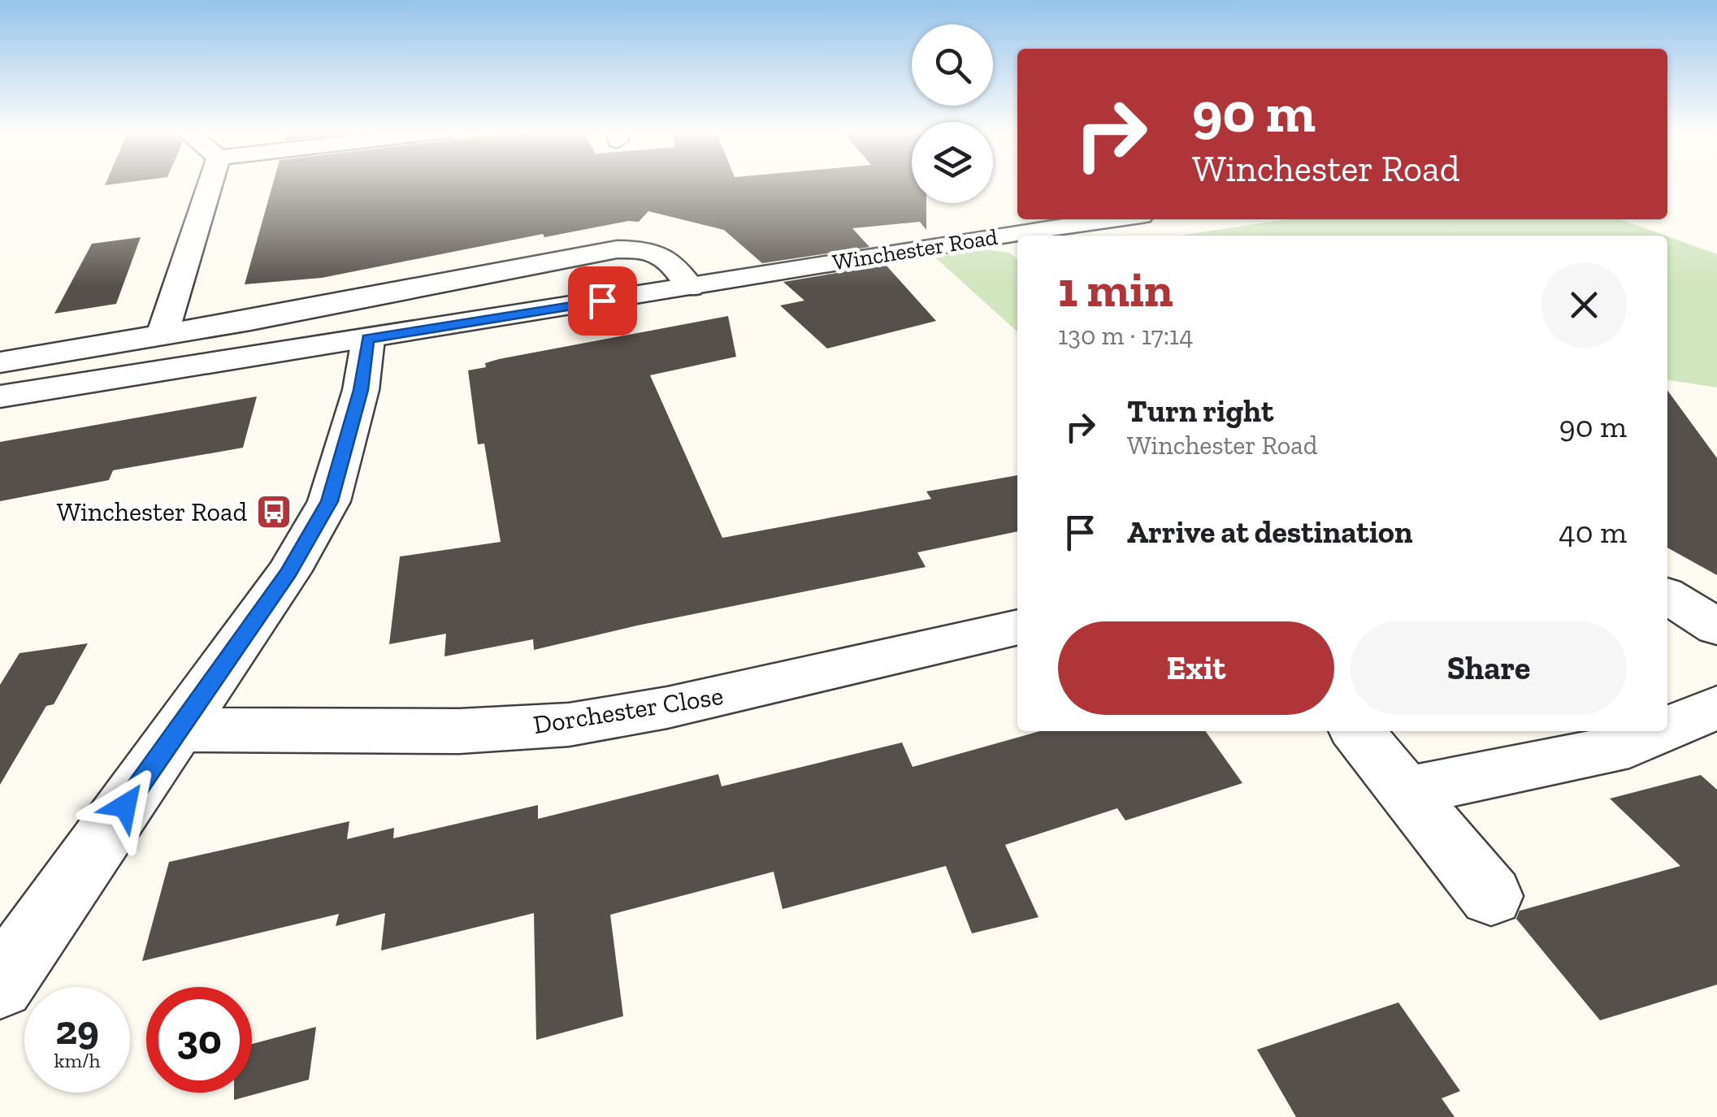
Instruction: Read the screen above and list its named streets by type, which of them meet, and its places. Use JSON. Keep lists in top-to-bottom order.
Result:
{
  "streets": {
    "street": ["Winchester Road", "Dorchester Close"]
  },
  "places": {
    "bus stop": ["Winchester Road"]
  },
  "page": {
    "turn": ["90 m", "Winchester Road"],
    "heading": ["1 min", "130 m · 17:14"],
    "list": [
      {
        "name": "Turn right",
        "note": "Winchester Road",
        "value": "90 m"
      },
      {
        "name": "Arrive at destination",
        "value": "40 m"
      }
    ],
    "buttons": ["Exit", "Share"],
    "speed": "29 km/h",
    "limit": "30"
  }
}
